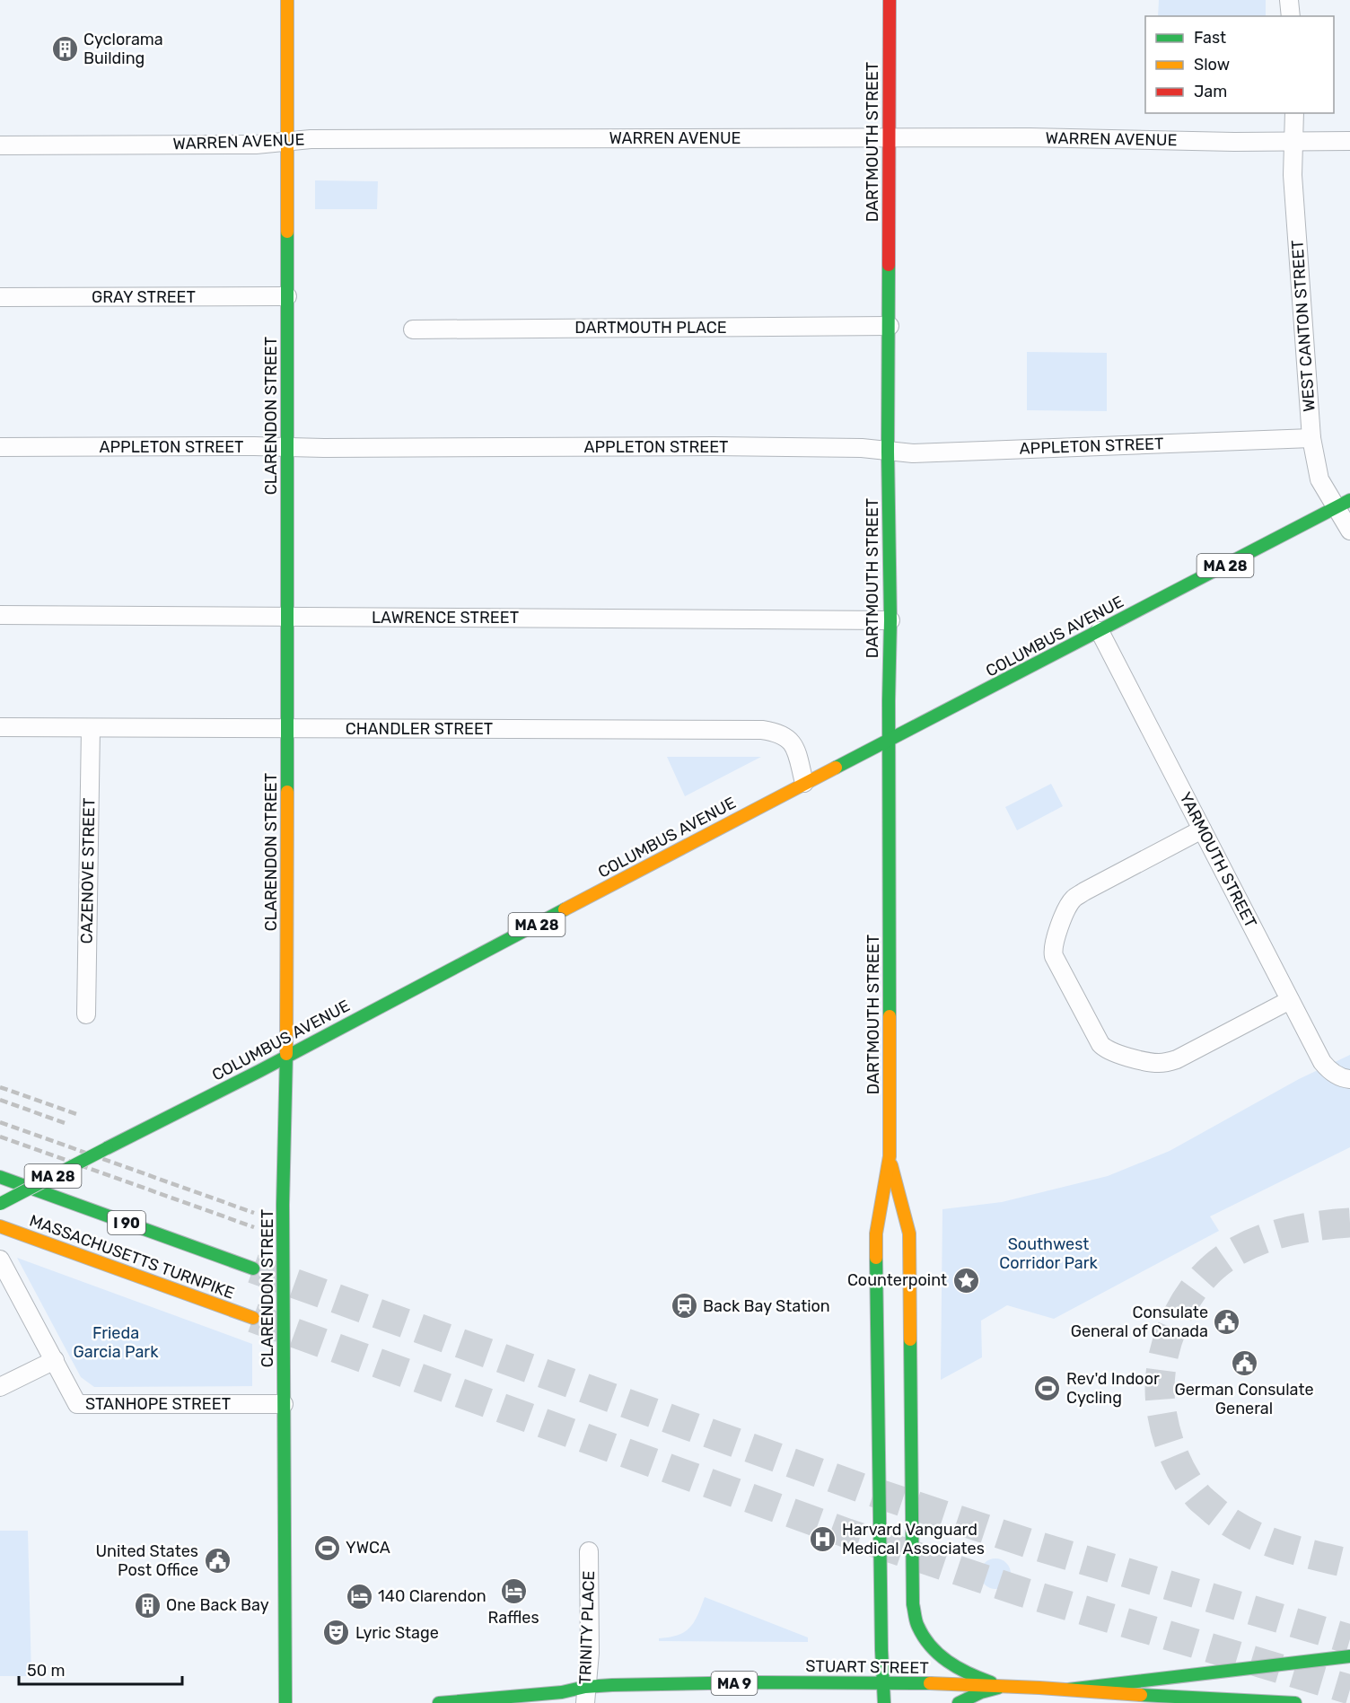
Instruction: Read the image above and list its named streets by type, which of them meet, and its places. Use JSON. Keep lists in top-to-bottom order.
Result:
{
  "streets": {
    "main road": [
      "DARTMOUTH STREET",
      "CLARENDON STREET",
      "MA 28",
      "COLUMBUS AVENUE",
      "I 90",
      "MASSACHUSETTS TURNPIKE",
      "STUART STREET",
      "MA 9"
    ],
    "street": [
      "WARREN AVENUE",
      "GRAY STREET",
      "WEST CANTON STREET",
      "DARTMOUTH PLACE",
      "APPLETON STREET",
      "LAWRENCE STREET",
      "CHANDLER STREET",
      "YARMOUTH STREET",
      "CAZENOVE STREET",
      "STANHOPE STREET",
      "TRINITY PLACE"
    ]
  },
  "crossings": [
    ["WARREN AVENUE", "DARTMOUTH STREET"],
    ["WARREN AVENUE", "WEST CANTON STREET"],
    ["WARREN AVENUE", "CLARENDON STREET"],
    ["DARTMOUTH STREET", "DARTMOUTH PLACE"],
    ["DARTMOUTH STREET", "APPLETON STREET"],
    ["DARTMOUTH STREET", "LAWRENCE STREET"],
    ["DARTMOUTH STREET", "COLUMBUS AVENUE"],
    ["DARTMOUTH STREET", "STUART STREET"],
    ["GRAY STREET", "CLARENDON STREET"],
    ["WEST CANTON STREET", "APPLETON STREET"],
    ["WEST CANTON STREET", "COLUMBUS AVENUE"],
    ["CLARENDON STREET", "APPLETON STREET"],
    ["CLARENDON STREET", "LAWRENCE STREET"],
    ["CLARENDON STREET", "COLUMBUS AVENUE"],
    ["CLARENDON STREET", "CHANDLER STREET"],
    ["CLARENDON STREET", "STANHOPE STREET"],
    ["COLUMBUS AVENUE", "CHANDLER STREET"],
    ["COLUMBUS AVENUE", "YARMOUTH STREET"],
    ["CHANDLER STREET", "CAZENOVE STREET"],
    ["TRINITY PLACE", "STUART STREET"]
  ],
  "parks": ["Southwest Corridor Park", "Frieda Garcia Park"],
  "places": {
    "building": ["Cyclorama Building", "One Back Bay"],
    "place": ["Counterpoint"],
    "station": ["Back Bay Station"],
    "public building": ["Consulate General of Canada", "German Consulate General", "United States Post Office"],
    "sports": ["Rev'd Indoor Cycling", "YWCA"],
    "hospital": ["Harvard Vanguard Medical Associates"],
    "hotel": ["Raffles", "140 Clarendon"],
    "theatre": ["Lyric Stage"]
  },
  "legend": ["Fast", "Slow", "Jam"],
  "scale_bar": "50 m"
}
